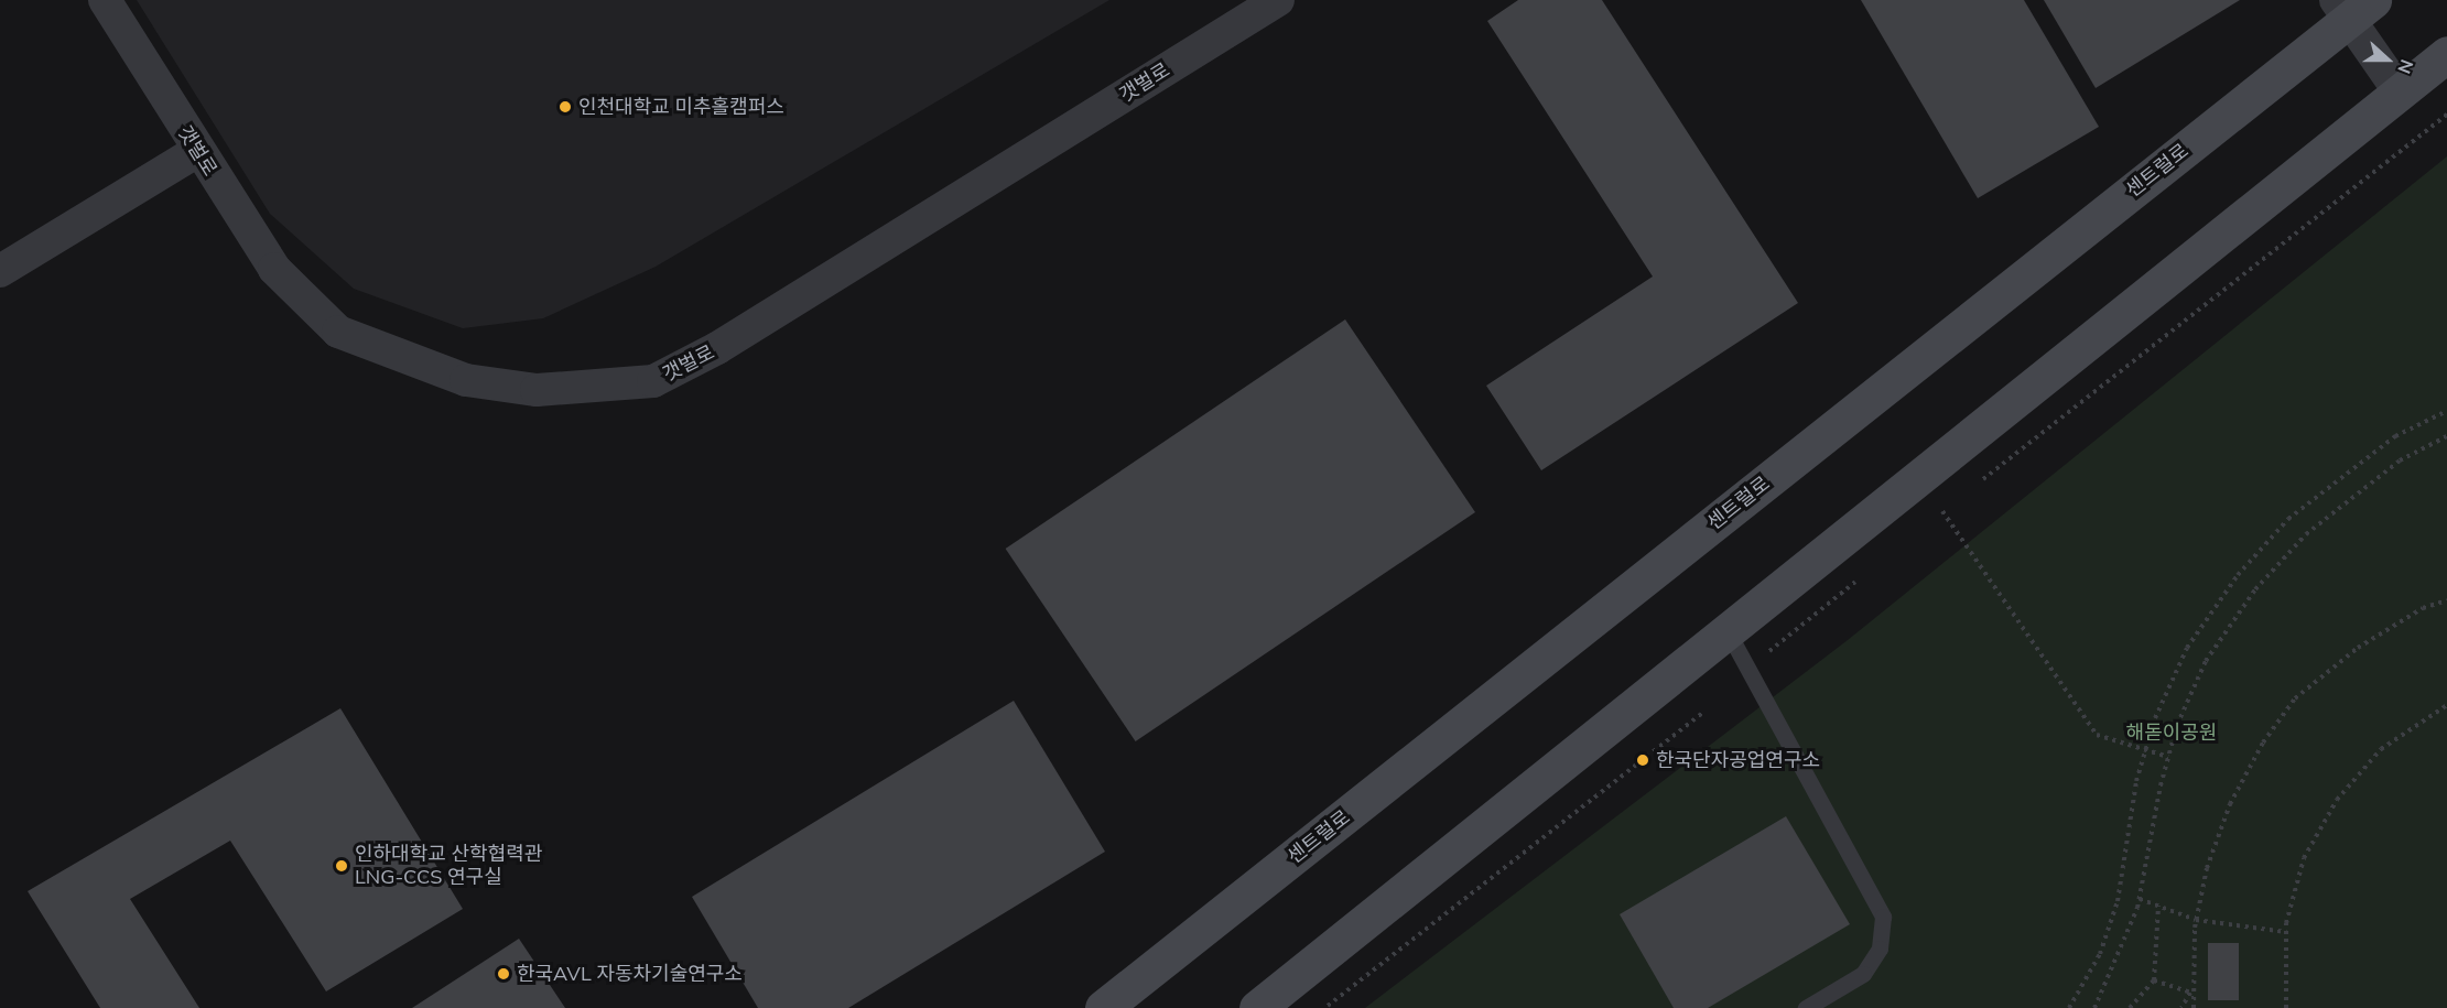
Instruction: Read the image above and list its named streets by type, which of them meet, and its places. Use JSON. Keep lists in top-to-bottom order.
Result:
{
  "streets": {
    "main road": ["센트럴로"],
    "street": ["갯벌로"]
  },
  "parks": ["해돋이공원"],
  "places": [
    "인천대학교 미추홀캠퍼스",
    "한국단자공업연구소",
    "인하대학교 산학협력관 LNG-CCS 연구실",
    "한국AVL 자동차기술연구소"
  ],
  "north": "right"
}
